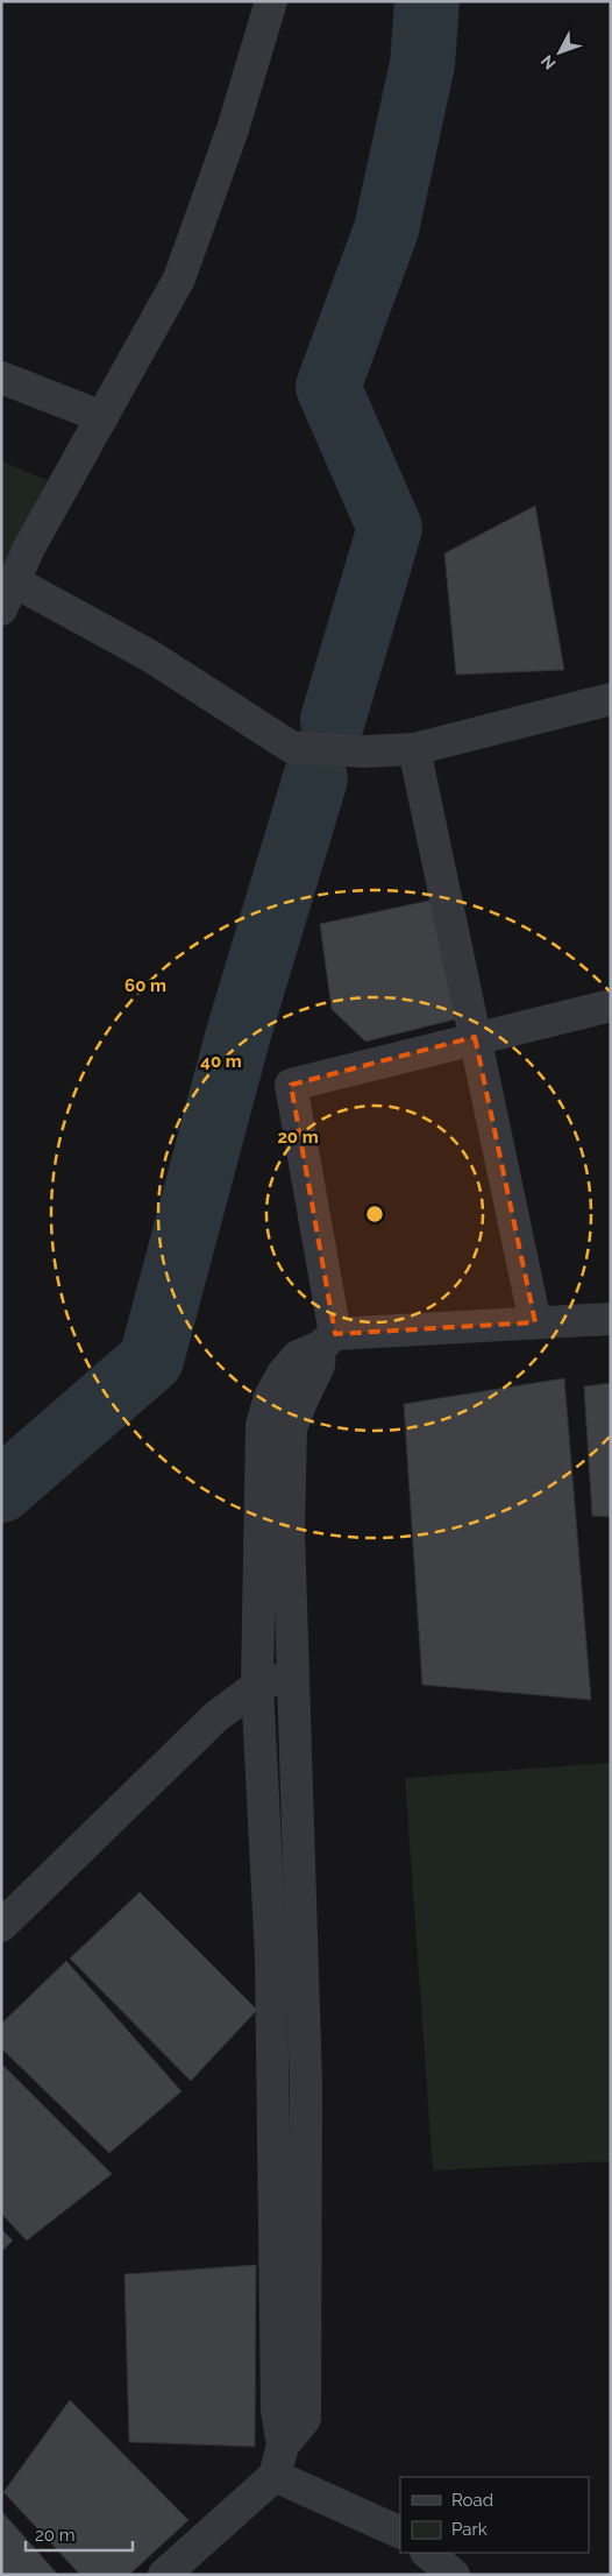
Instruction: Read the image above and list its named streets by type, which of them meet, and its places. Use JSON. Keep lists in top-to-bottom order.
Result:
{
  "legend": ["Road", "Park"],
  "scale_bar": "20 m",
  "north": "bottom left",
  "rings": ["60 m", "40 m", "20 m"]
}
